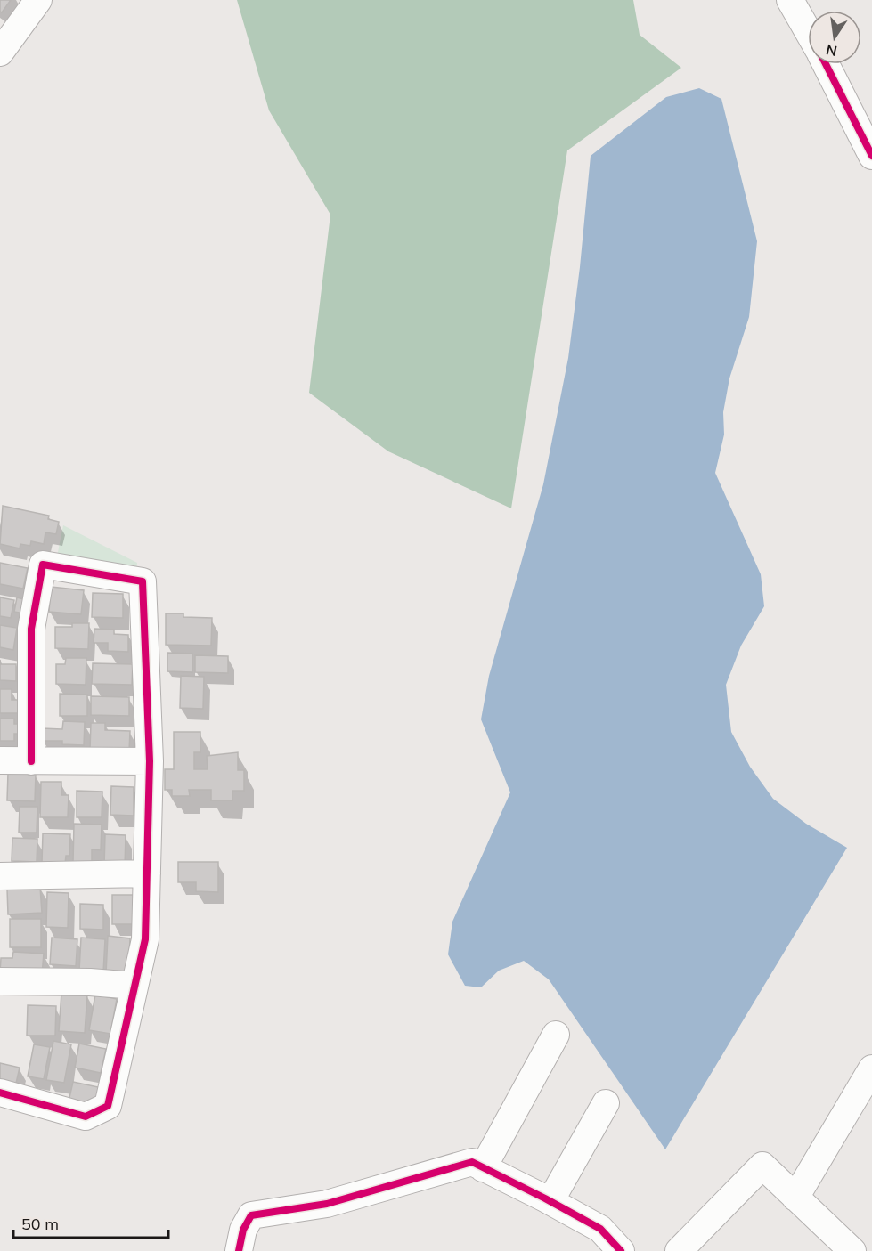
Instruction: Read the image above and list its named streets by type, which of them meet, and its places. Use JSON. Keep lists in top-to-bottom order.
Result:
{
  "scale_bar": "50 m",
  "north": "bottom"
}
